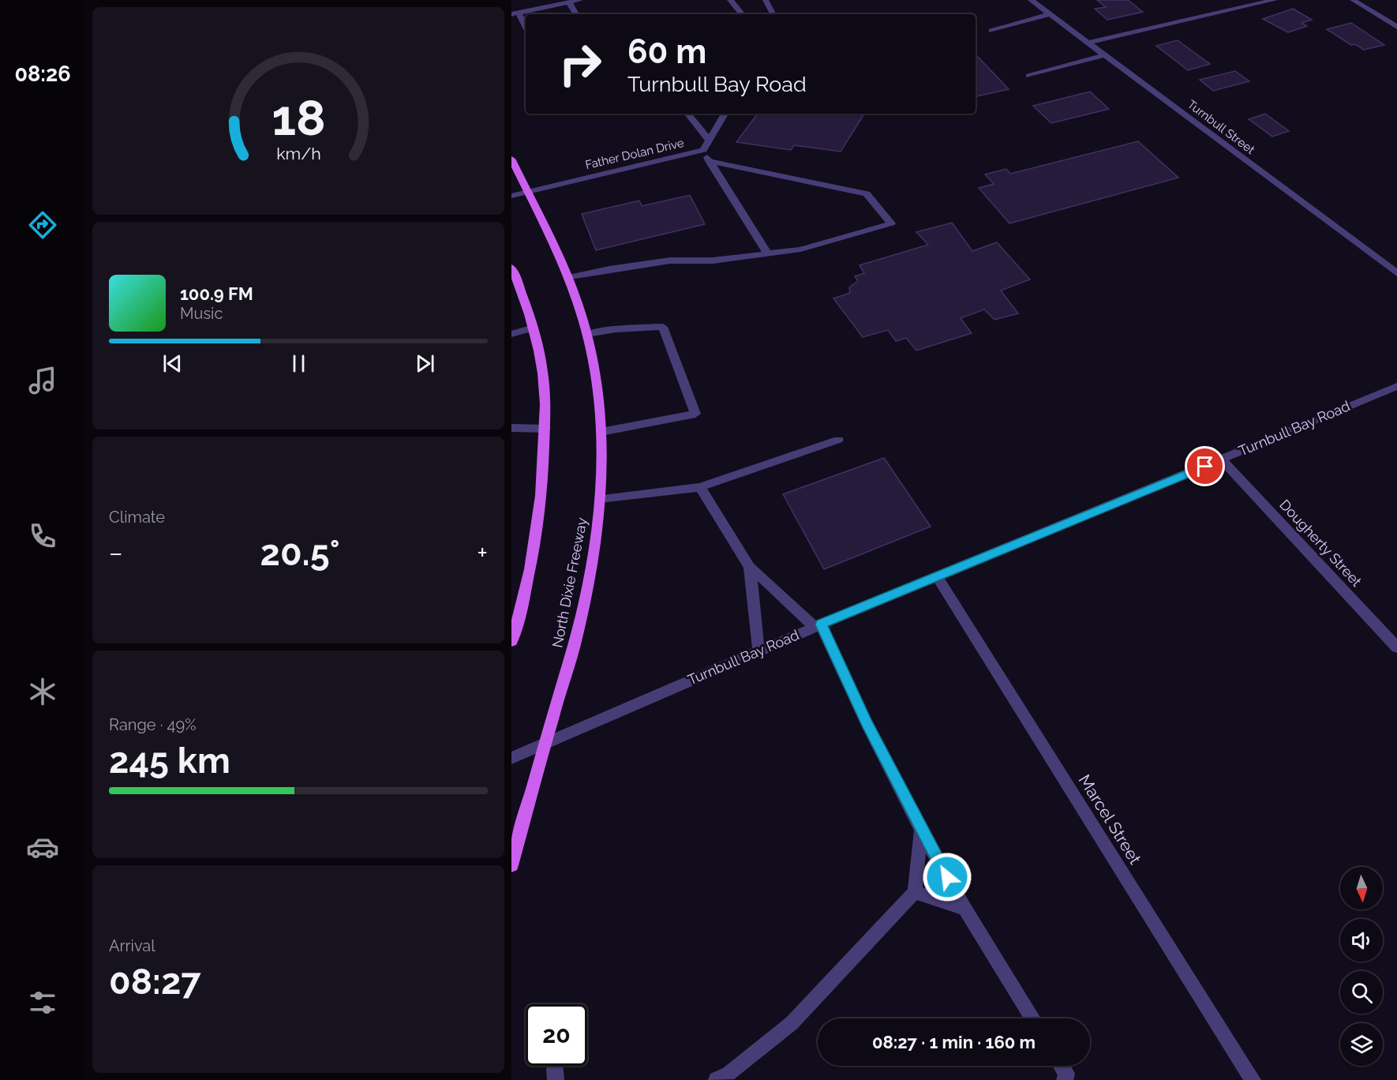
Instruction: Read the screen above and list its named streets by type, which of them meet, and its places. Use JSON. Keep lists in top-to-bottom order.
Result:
{
  "streets": {
    "main road": ["North Dixie Freeway"],
    "street": [
      "Turnbull Street",
      "Father Dolan Drive",
      "Turnbull Bay Road",
      "Dougherty Street",
      "Marcel Street"
    ]
  },
  "crossings": [
    ["Father Dolan Drive", "North Dixie Freeway"],
    ["Turnbull Bay Road", "Dougherty Street"],
    ["Turnbull Bay Road", "North Dixie Freeway"],
    ["Turnbull Bay Road", "Marcel Street"]
  ],
  "north": "bottom",
  "page": {
    "tabs": "08:26",
    "turn": ["60 m", "Turnbull Bay Road"],
    "song": ["100.9 FM", "Music"],
    "tile": [
      "Climate",
      ["Range · 49%", "245 km"],
      ["Arrival", "08:27"]
    ],
    "heat": ["−", "20.5°", "+"],
    "limit": "20",
    "trip": "08:27 · 1 min · 160 m",
    "gauge": ["18", "km/h"]
  }
}
